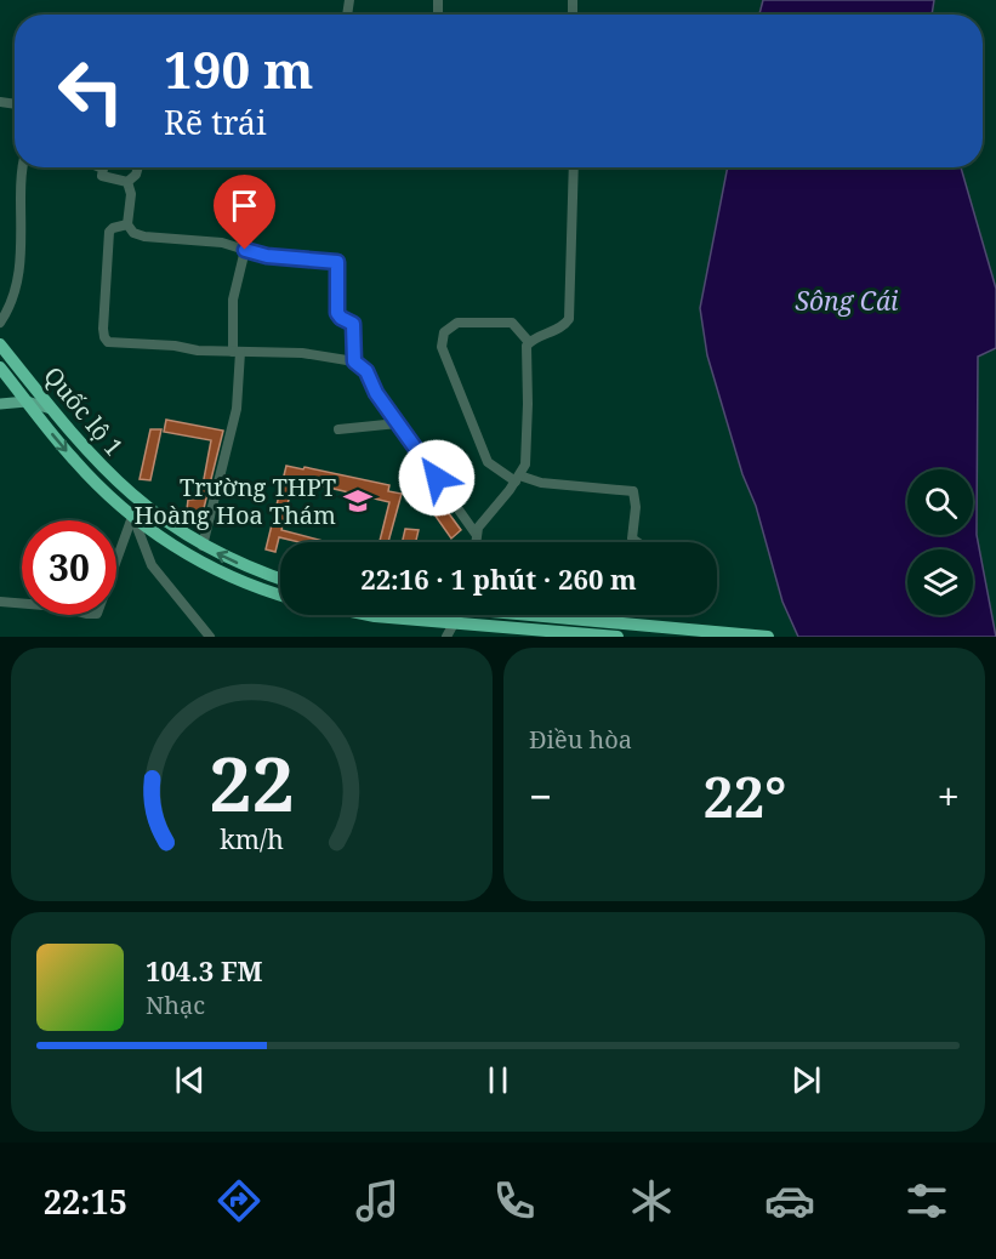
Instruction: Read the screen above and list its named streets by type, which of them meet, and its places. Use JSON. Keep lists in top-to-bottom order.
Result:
{
  "streets": {
    "highway": ["Quốc lộ 1"]
  },
  "water": ["Sông Cái"],
  "places": {
    "school or university": ["Trường THPT Hoàng Hoa Thám"]
  },
  "page": {
    "turn": ["190 m", "Rẽ trái"],
    "limit": "30",
    "trip": "22:16 · 1 phút · 260 m",
    "tile": "Điều hòa",
    "heat": ["−", "22°", "+"],
    "song": ["104.3 FM", "Nhạc"],
    "tabs": "22:15",
    "gauge": ["22", "km/h"]
  }
}
